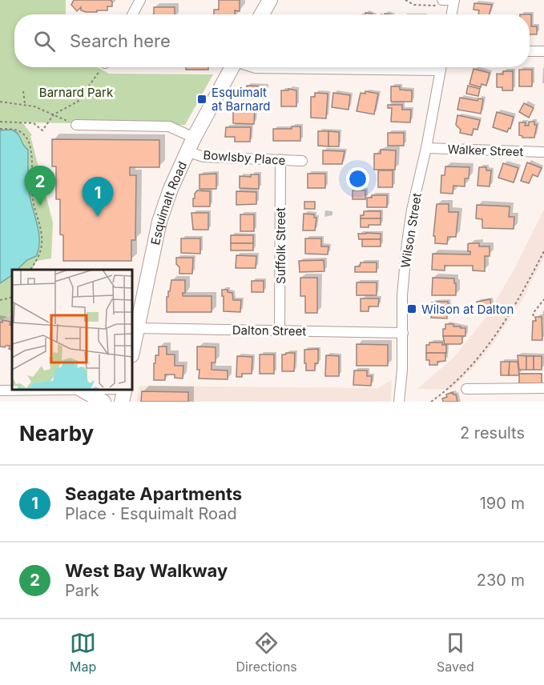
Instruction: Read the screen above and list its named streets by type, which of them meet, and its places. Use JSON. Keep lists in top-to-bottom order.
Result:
{
  "streets": {
    "main road": ["Esquimalt Road"],
    "street": [
      "Walker Street",
      "Bowlsby Place",
      "Wilson Street",
      "Suffolk Street",
      "Dalton Street"
    ]
  },
  "crossings": [
    ["Walker Street", "Wilson Street"],
    ["Bowlsby Place", "Esquimalt Road"],
    ["Bowlsby Place", "Suffolk Street"],
    ["Esquimalt Road", "Dalton Street"],
    ["Wilson Street", "Dalton Street"],
    ["Suffolk Street", "Dalton Street"]
  ],
  "parks": ["Barnard Park"],
  "places": {
    "transit": ["Esquimalt at Barnard", "Wilson at Dalton"]
  },
  "page": {
    "search": "Search here",
    "pins": ["2", "1"],
    "heading": ["Nearby", "2 results"],
    "list": [
      {
        "mark": "1",
        "name": "Seagate Apartments",
        "note": "Place · Esquimalt Road",
        "value": "190 m"
      },
      {
        "mark": "2",
        "name": "West Bay Walkway",
        "note": "Park",
        "value": "230 m"
      }
    ],
    "nav": ["Map", "Directions", "Saved"]
  }
}
